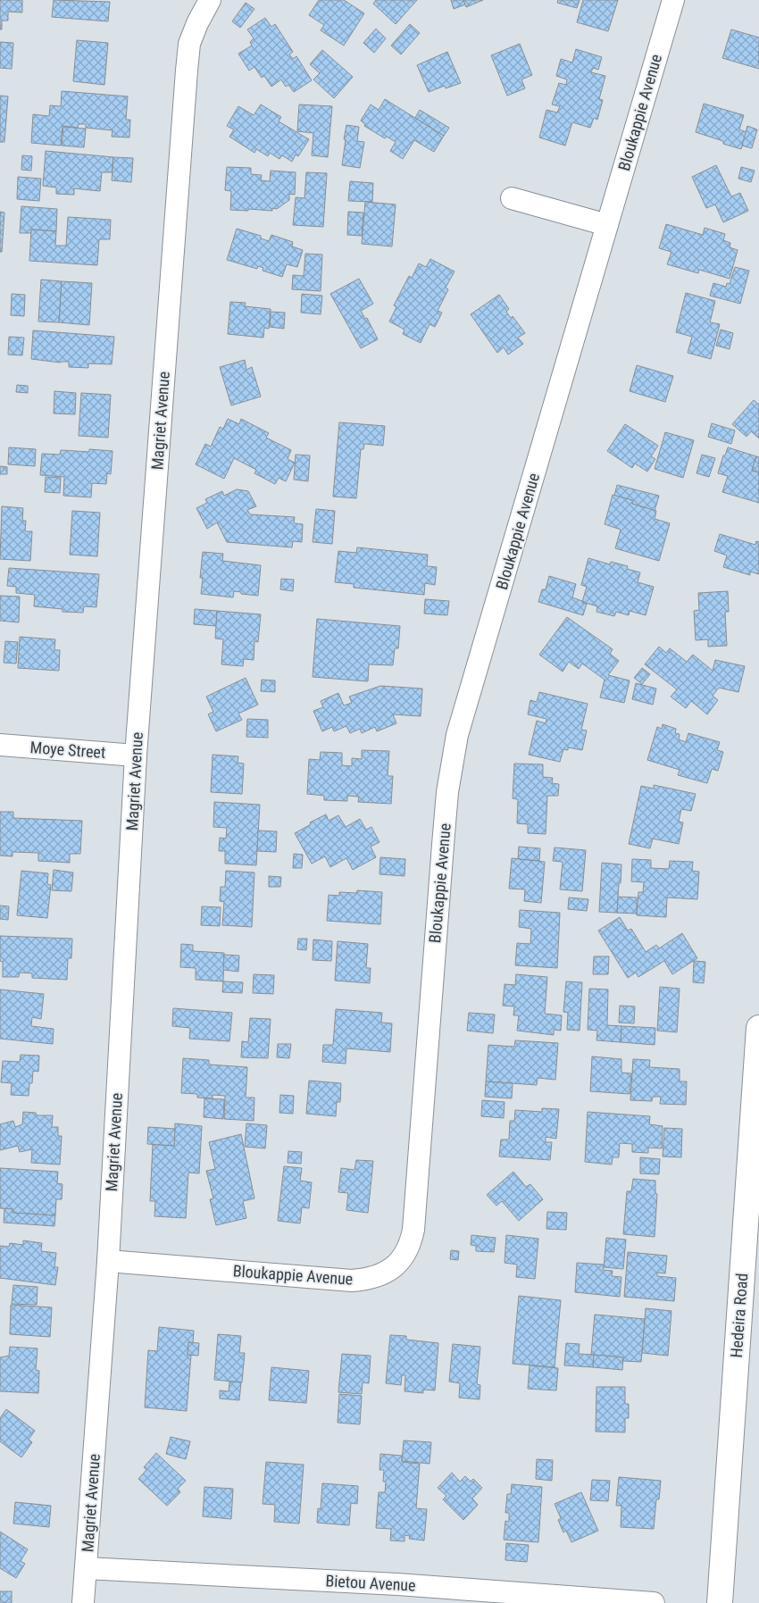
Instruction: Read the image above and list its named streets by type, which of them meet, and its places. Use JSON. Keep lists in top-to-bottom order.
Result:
{
  "streets": {
    "street": [
      "Bloukappie Avenue",
      "Magriet Avenue",
      "Moye Street",
      "Hedeira Road",
      "Bietou Avenue"
    ]
  },
  "crossings": [
    ["Bloukappie Avenue", "Magriet Avenue"],
    ["Magriet Avenue", "Moye Street"],
    ["Magriet Avenue", "Bietou Avenue"]
  ]
}
